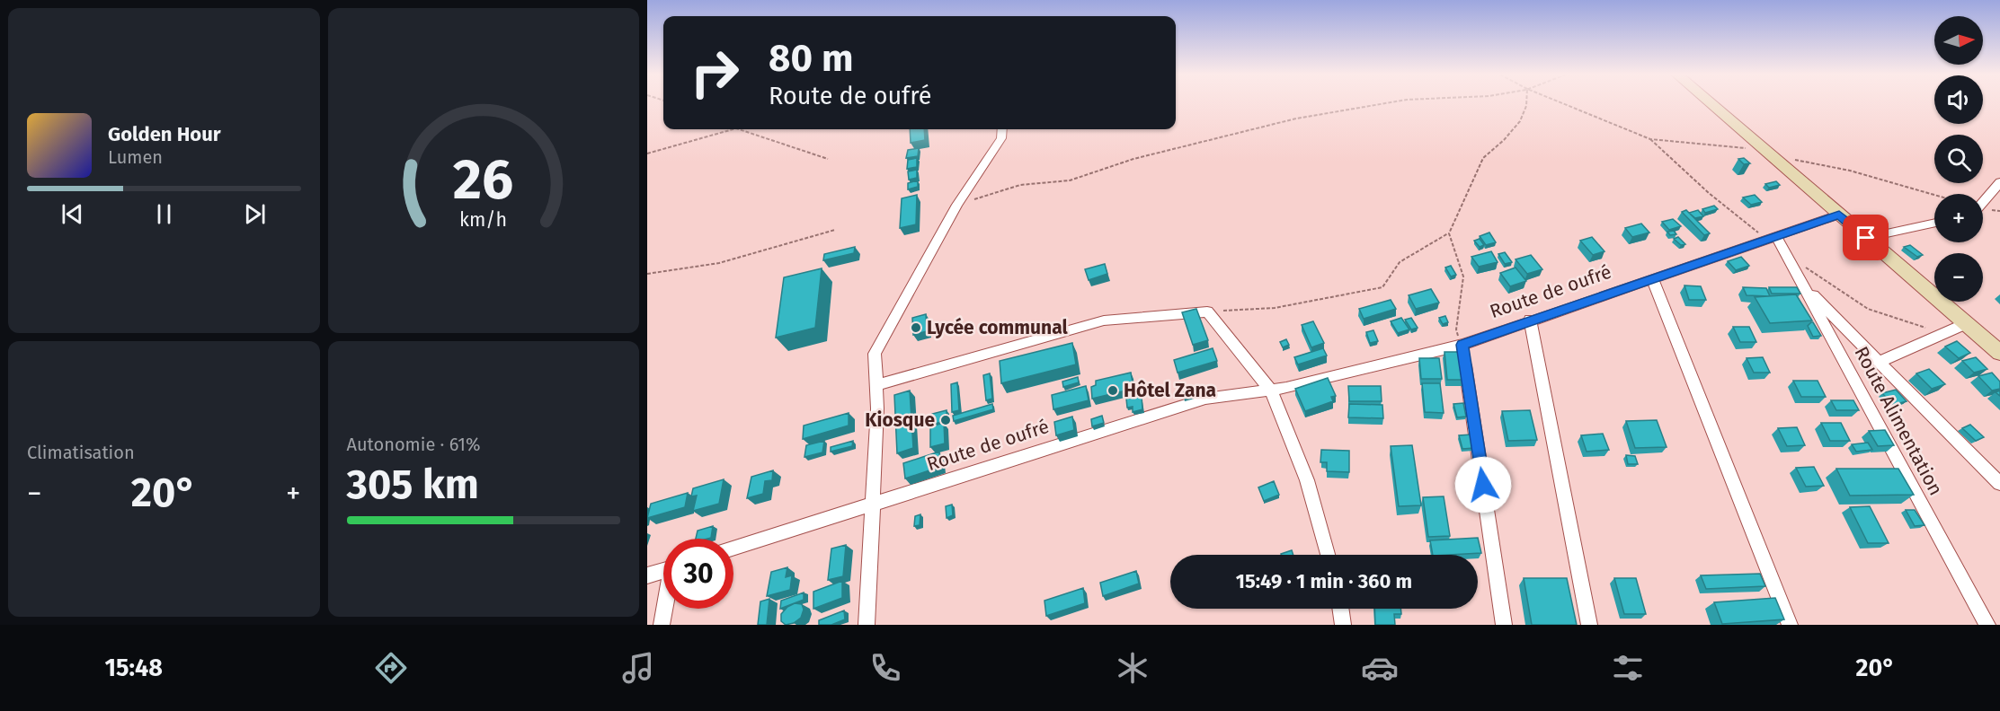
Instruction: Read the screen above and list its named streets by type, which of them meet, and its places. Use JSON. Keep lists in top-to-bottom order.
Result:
{
  "streets": {
    "street": ["Route de oufré", "Route Alimentation"]
  },
  "crossings": [
    ["Route de oufré", "Route Alimentation"]
  ],
  "places": ["Lycée communal", "Hôtel Zana", "Kiosque"],
  "north": "right",
  "page": {
    "map_buttons": ["+", "−"],
    "turn": ["80 m", "Route de oufré"],
    "song": ["Golden Hour", "Lumen"],
    "tile": [
      "Climatisation",
      ["Autonomie · 61%", "305 km"]
    ],
    "heat": ["−", "20°", "+"],
    "limit": "30",
    "trip": "15:49 · 1 min · 360 m",
    "tabs": ["15:48", "20°"],
    "gauge": ["26", "km/h"]
  }
}
